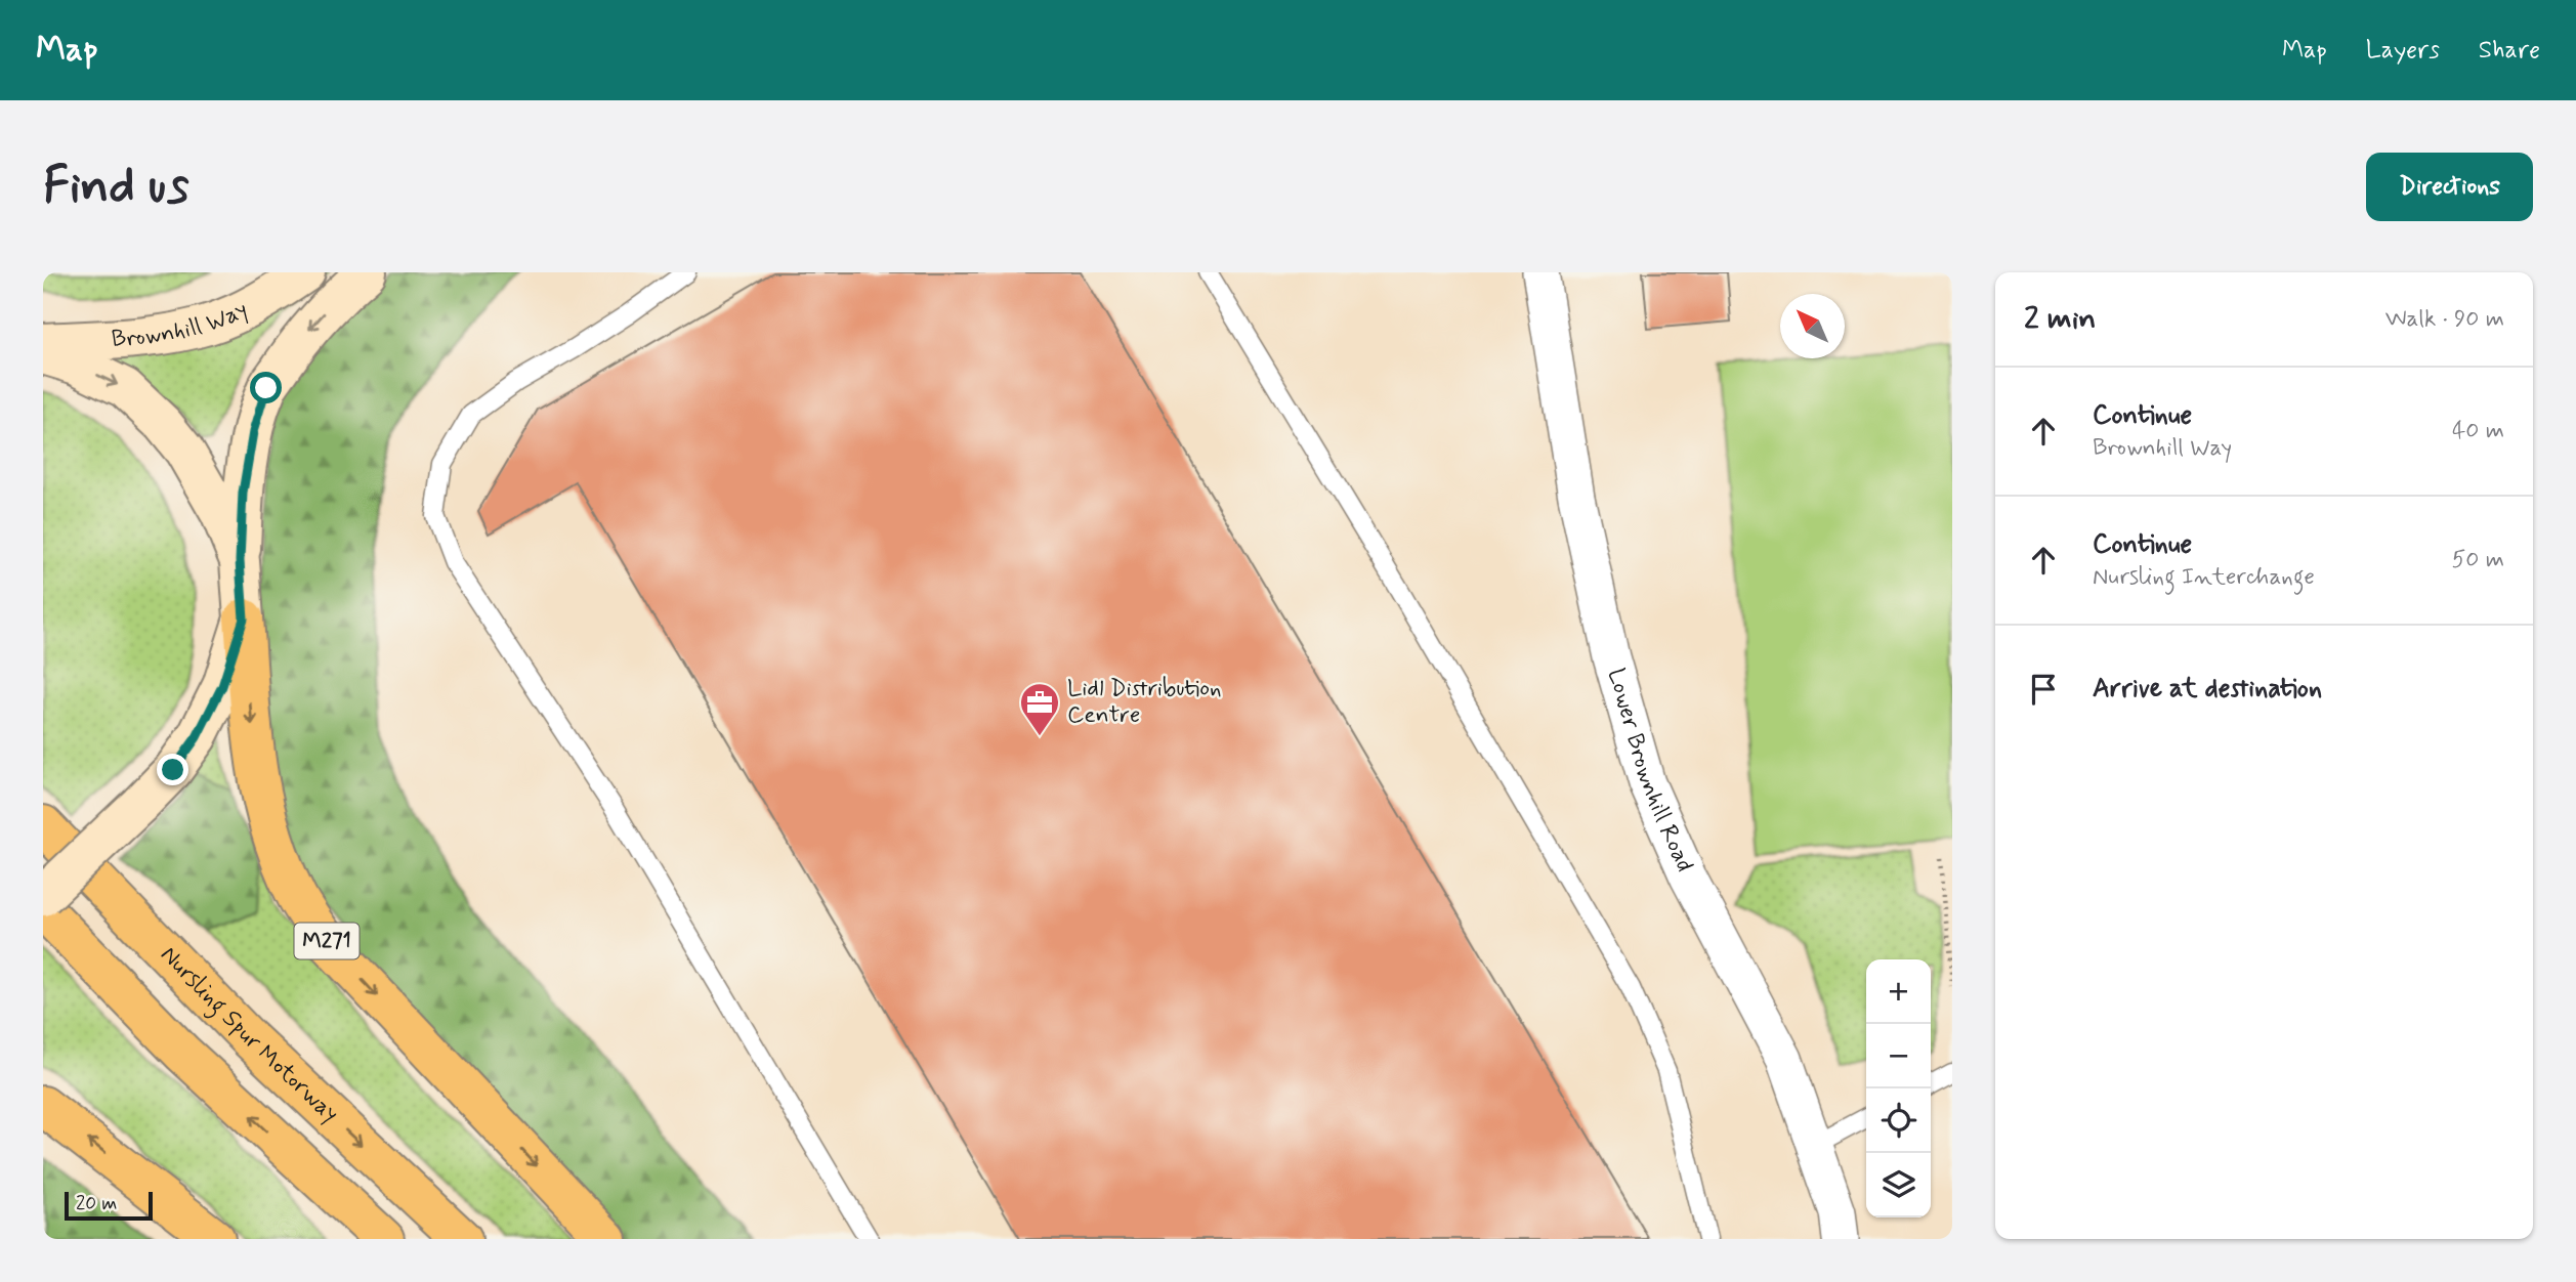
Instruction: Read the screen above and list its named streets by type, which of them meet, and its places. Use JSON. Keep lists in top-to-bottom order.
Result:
{
  "streets": {
    "highway": ["M271", "Nursling Spur Motorway"],
    "street": ["Brownhill Way", "Lower Brownhill Road"]
  },
  "places": {
    "office": ["Lidl Distribution Centre"]
  },
  "scale_bar": "20 m",
  "north": "top left",
  "page": {
    "header": "Map",
    "nav": ["Map", "Layers", "Share"],
    "buttons": "Directions",
    "title": "Find us",
    "heading": ["2 min", "Walk · 90 m"],
    "list": [
      ["Continue", "Brownhill Way", "40 m"],
      ["Continue", "Nursling Interchange", "50 m"],
      "Arrive at destination"
    ],
    "map_buttons": ["+", "−"],
    "scale": "20 m"
  }
}
